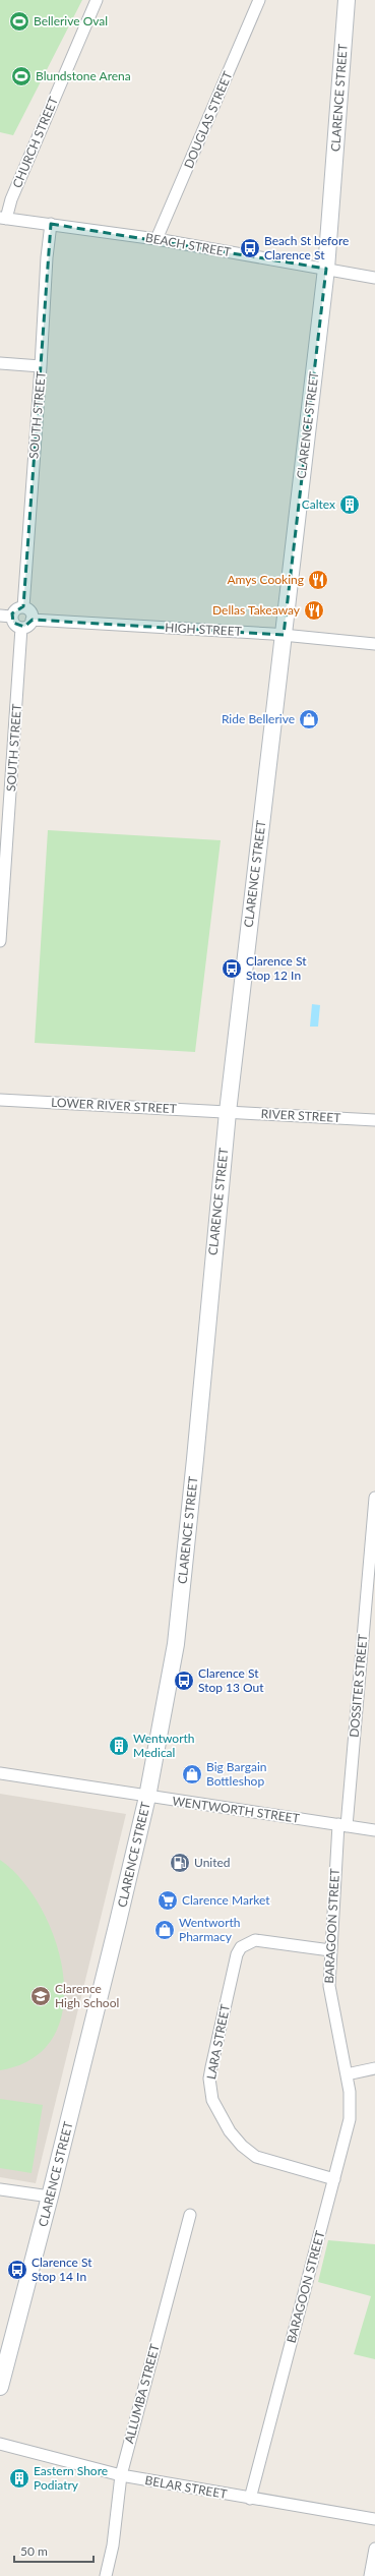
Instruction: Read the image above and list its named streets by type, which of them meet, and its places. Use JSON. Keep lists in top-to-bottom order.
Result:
{
  "streets": {
    "main road": ["CLARENCE STREET"],
    "street": [
      "DOUGLAS STREET",
      "CHURCH STREET",
      "BEACH STREET",
      "SOUTH STREET",
      "HIGH STREET",
      "LOWER RIVER STREET",
      "RIVER STREET",
      "DOSSITER STREET",
      "WENTWORTH STREET",
      "BARAGOON STREET",
      "LARA STREET",
      "ALLUMBA STREET",
      "BELAR STREET"
    ]
  },
  "crossings": [
    ["CLARENCE STREET", "BEACH STREET"],
    ["CLARENCE STREET", "HIGH STREET"],
    ["CLARENCE STREET", "LOWER RIVER STREET"],
    ["CLARENCE STREET", "RIVER STREET"],
    ["CLARENCE STREET", "WENTWORTH STREET"],
    ["DOUGLAS STREET", "BEACH STREET"],
    ["CHURCH STREET", "BEACH STREET"],
    ["BEACH STREET", "SOUTH STREET"],
    ["SOUTH STREET", "HIGH STREET"],
    ["LOWER RIVER STREET", "RIVER STREET"],
    ["DOSSITER STREET", "WENTWORTH STREET"],
    ["DOSSITER STREET", "BARAGOON STREET"],
    ["WENTWORTH STREET", "BARAGOON STREET"],
    ["BARAGOON STREET", "LARA STREET"],
    ["BARAGOON STREET", "BELAR STREET"],
    ["ALLUMBA STREET", "BELAR STREET"]
  ],
  "places": {
    "sports": ["Bellerive Oval", "Blundstone Arena"],
    "bus stop": [
      "Beach St before Clarence St",
      "Clarence St Stop 12 In",
      "Clarence St Stop 13 Out",
      "Clarence St Stop 14 In"
    ],
    "building": ["Caltex", "Wentworth Medical", "Eastern Shore Podiatry"],
    "restaurant": ["Amys Cooking", "Dellas Takeaway"],
    "shop": ["Ride Bellerive", "Big Bargain Bottleshop", "Wentworth Pharmacy"],
    "fuel station": ["United"],
    "supermarket": ["Clarence Market"],
    "school or university": ["Clarence High School"]
  },
  "scale_bar": "50 m"
}
